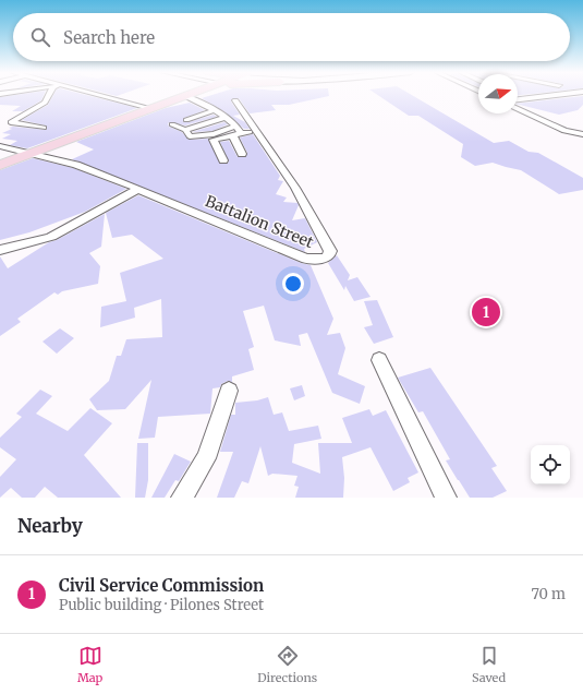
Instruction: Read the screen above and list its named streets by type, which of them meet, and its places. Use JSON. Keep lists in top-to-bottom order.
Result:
{
  "streets": {
    "street": ["Battalion Street"]
  },
  "north": "right",
  "page": {
    "search": "Search here",
    "pins": "1",
    "heading": "Nearby",
    "list": [
      {
        "mark": "1",
        "name": "Civil Service Commission",
        "note": "Public building · Pilones Street",
        "value": "70 m"
      }
    ],
    "nav": ["Map", "Directions", "Saved"]
  }
}
